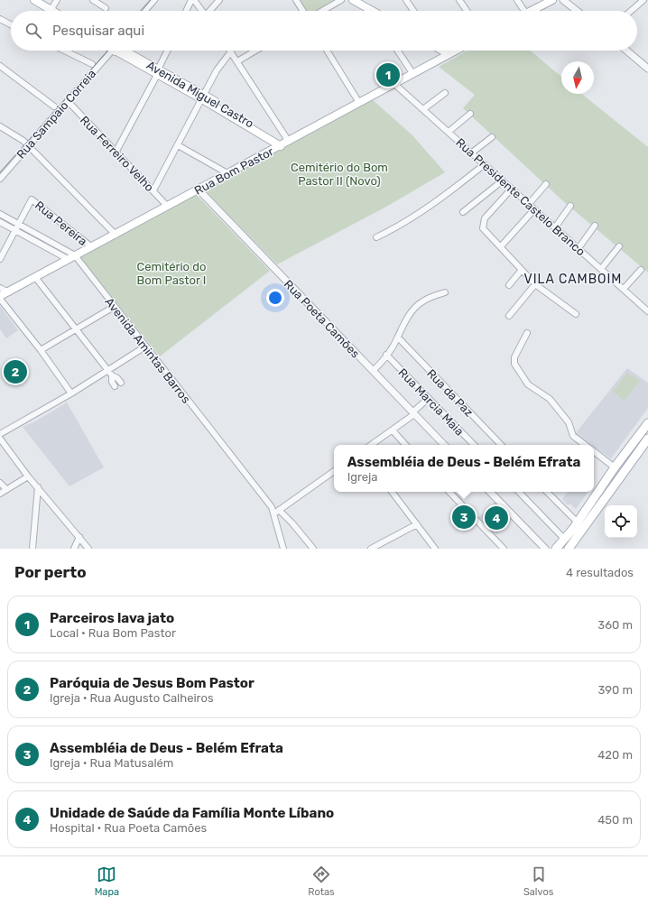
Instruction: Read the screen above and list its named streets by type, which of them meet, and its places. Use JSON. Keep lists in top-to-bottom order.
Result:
{
  "streets": {
    "main road": ["Avenida Miguel Castro", "Rua Bom Pastor"],
    "street": [
      "Rua Sampaio Correia",
      "Rua Ferreiro Velho",
      "Rua Presidente Castelo Branco",
      "Rua Pereira",
      "Rua Poeta Camões",
      "Avenida Amintas Barros",
      "Rua da Paz",
      "Rua Marcia Maia"
    ]
  },
  "crossings": [
    ["Avenida Miguel Castro", "Rua Bom Pastor"],
    ["Rua Sampaio Correia", "Rua Ferreiro Velho"],
    ["Rua Ferreiro Velho", "Rua Bom Pastor"],
    ["Rua Bom Pastor", "Rua Presidente Castelo Branco"],
    ["Rua Bom Pastor", "Rua Pereira"],
    ["Rua Bom Pastor", "Rua Poeta Camões"],
    ["Rua Bom Pastor", "Avenida Amintas Barros"],
    ["Rua Pereira", "Avenida Amintas Barros"]
  ],
  "districts": ["VILA CAMBOIM"],
  "parks": ["Cemitério do Bom Pastor II (Novo)", "Cemitério do Bom Pastor I"],
  "north": "bottom",
  "page": {
    "search": "Pesquisar aqui",
    "pins": [
      "1",
      "2",
      "3",
      "4"
    ],
    "popup": ["Assembléia de Deus - Belém Efrata", "Igreja"],
    "heading": ["Por perto", "4 resultados"],
    "list": [
      {
        "mark": "1",
        "name": "Parceiros lava jato",
        "note": "Local · Rua Bom Pastor",
        "value": "360 m"
      },
      {
        "mark": "2",
        "name": "Paróquia de Jesus Bom Pastor",
        "note": "Igreja · Rua Augusto Calheiros",
        "value": "390 m"
      },
      {
        "mark": "3",
        "name": "Assembléia de Deus - Belém Efrata",
        "note": "Igreja · Rua Matusalém",
        "value": "420 m"
      },
      {
        "mark": "4",
        "name": "Unidade de Saúde da Família Monte Líbano",
        "note": "Hospital · Rua Poeta Camões",
        "value": "450 m"
      }
    ],
    "nav": ["Mapa", "Rotas", "Salvos"]
  }
}
